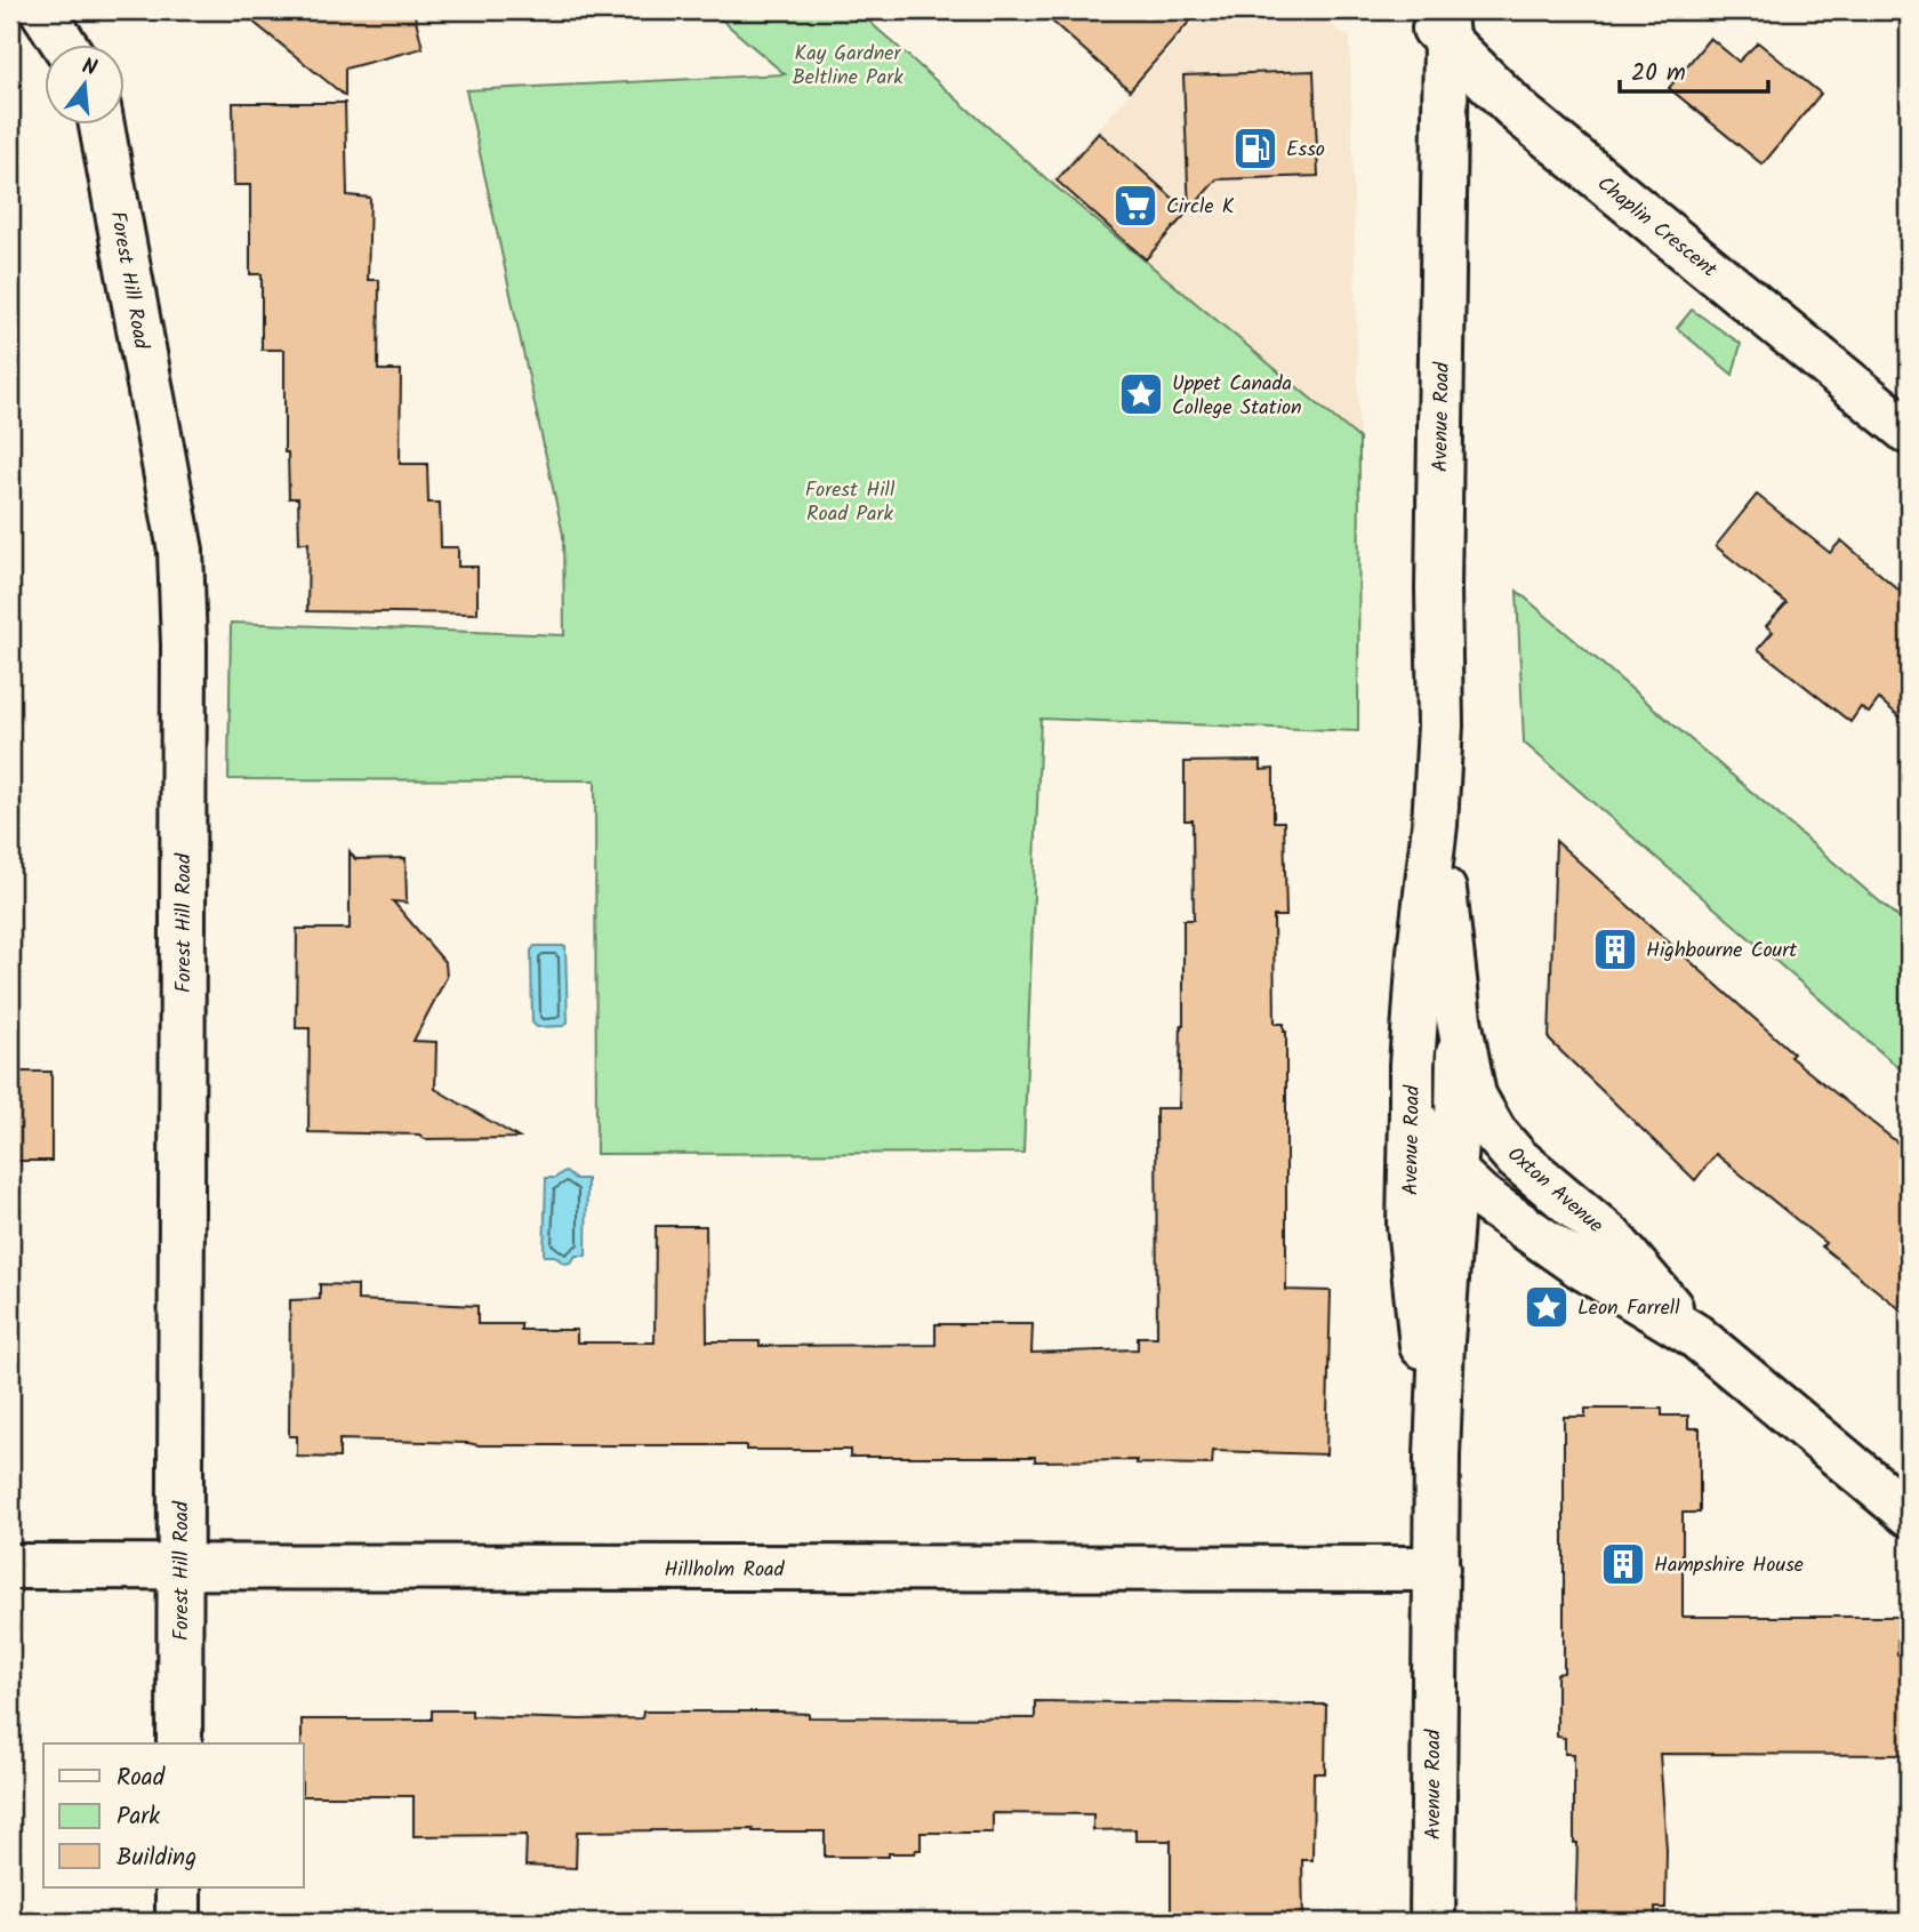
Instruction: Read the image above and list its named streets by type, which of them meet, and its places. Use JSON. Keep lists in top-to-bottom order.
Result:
{
  "streets": {
    "street": [
      "Chaplin Crescent",
      "Forest Hill Road",
      "Avenue Road",
      "Oxton Avenue",
      "Hillholm Road"
    ]
  },
  "crossings": [
    ["Chaplin Crescent", "Avenue Road"],
    ["Forest Hill Road", "Hillholm Road"],
    ["Avenue Road", "Oxton Avenue"],
    ["Avenue Road", "Hillholm Road"]
  ],
  "parks": ["Kay Gardner Beltline Park", "Forest Hill Road Park"],
  "places": {
    "fuel station": ["Esso"],
    "supermarket": ["Circle K"],
    "place": ["Uppet Canada College Station", "Leon Farrell"],
    "building": ["Highbourne Court", "Hampshire House"]
  },
  "legend": ["Road", "Park", "Building"],
  "scale_bar": "20 m",
  "north": "top"
}
